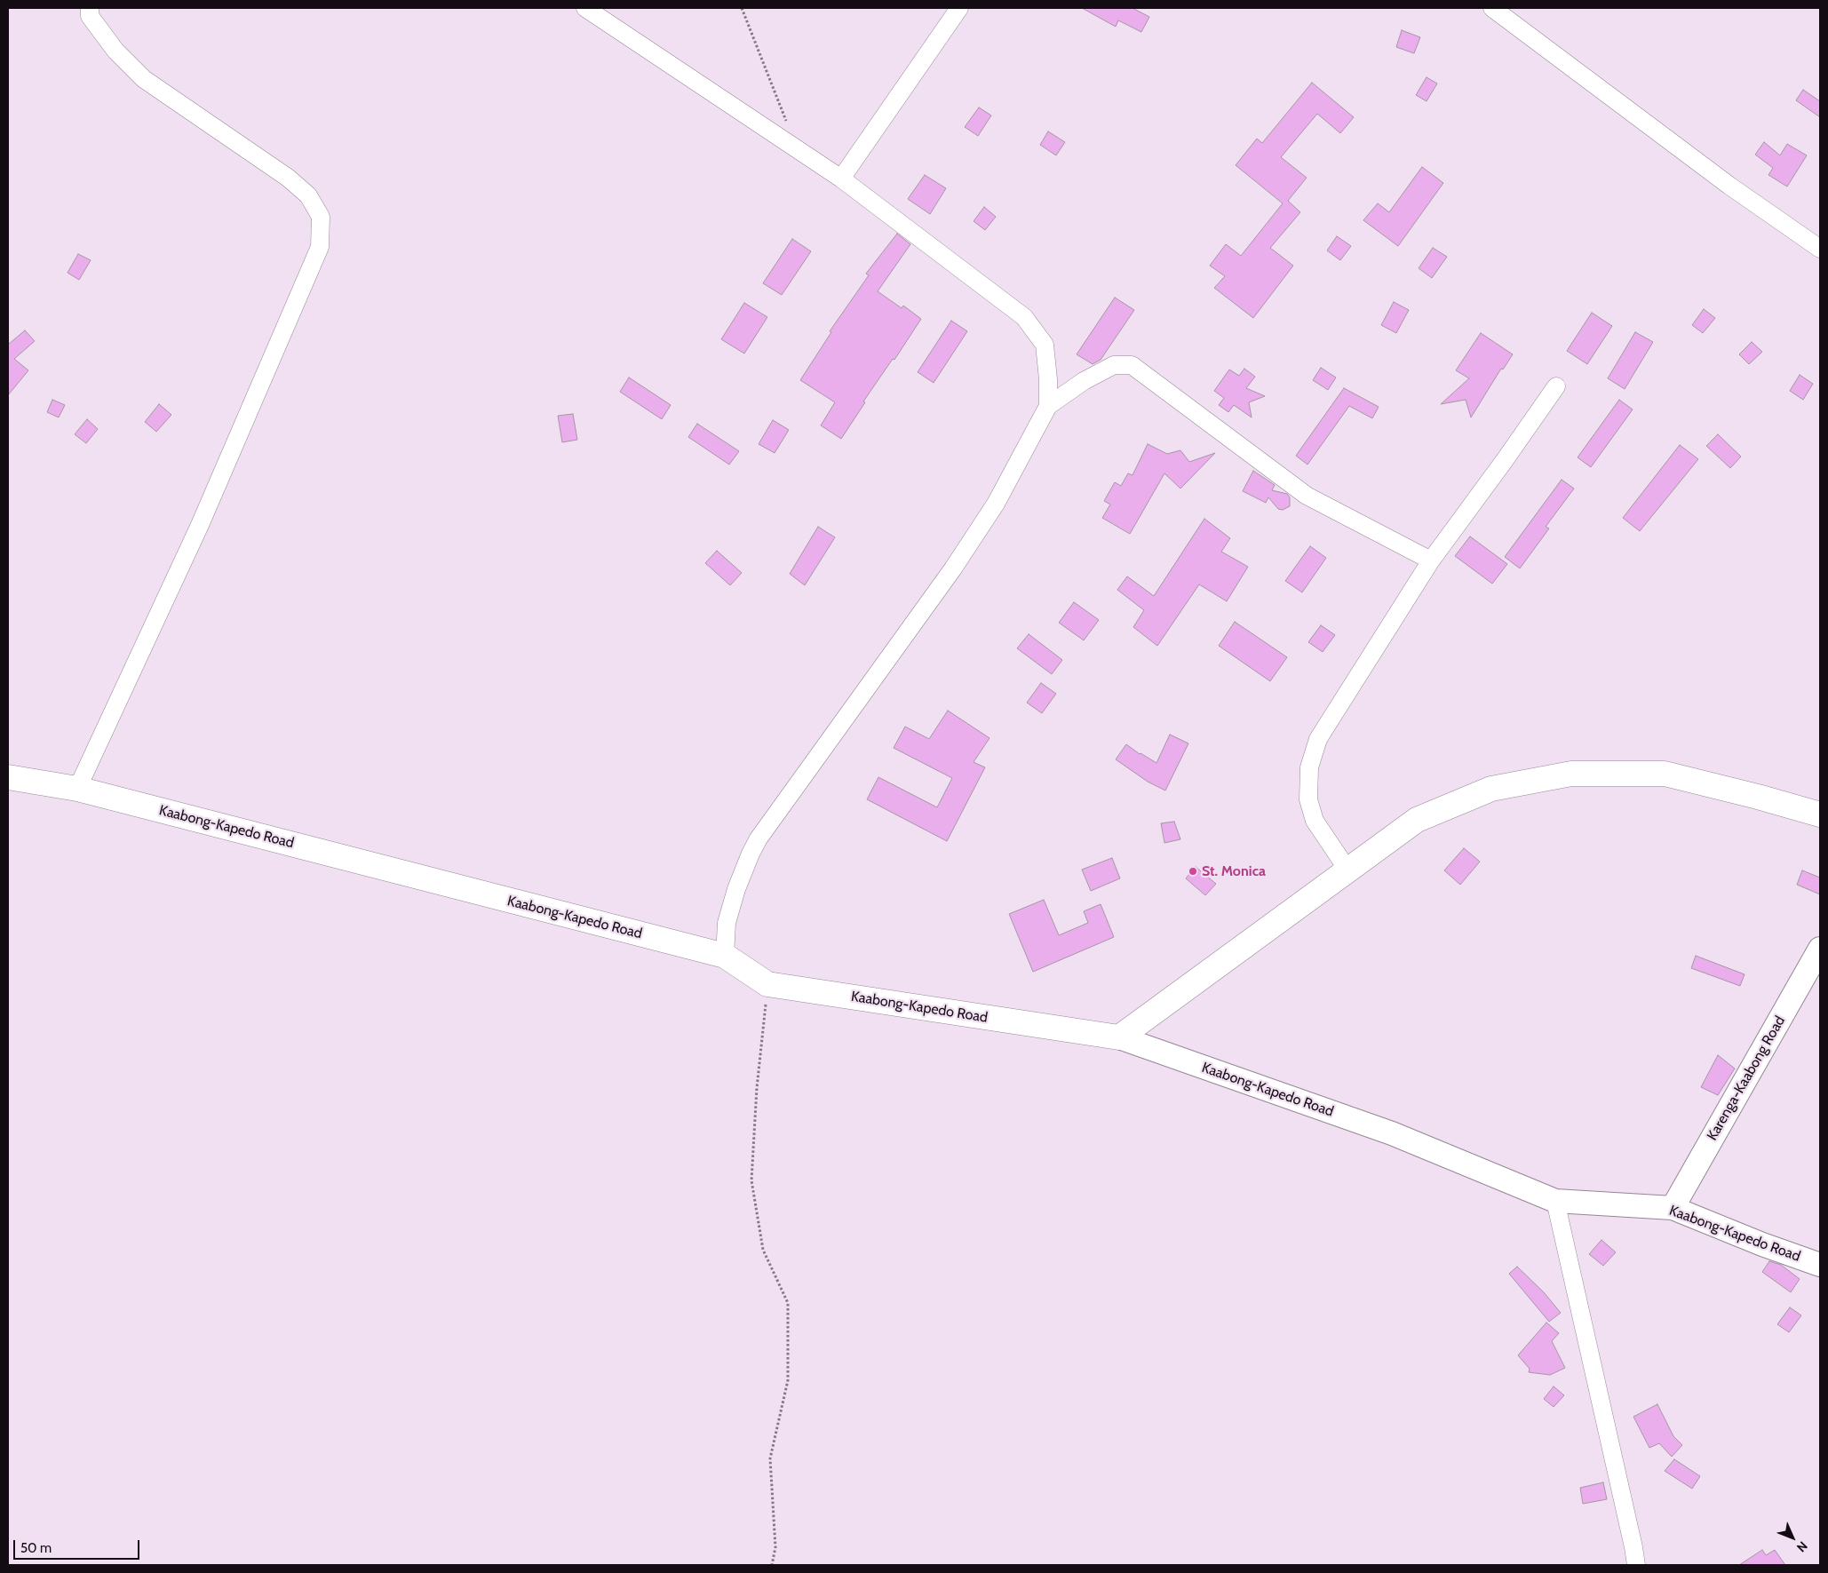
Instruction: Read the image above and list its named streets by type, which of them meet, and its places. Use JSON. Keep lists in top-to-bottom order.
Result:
{
  "streets": {
    "main road": ["Kaabong-Kapedo Road"],
    "street": ["Karenga-Kaabong Road"]
  },
  "crossings": [
    ["Kaabong-Kapedo Road", "Karenga-Kaabong Road"]
  ],
  "places": ["St. Monica"],
  "scale_bar": "50 m",
  "north": "bottom right"
}
